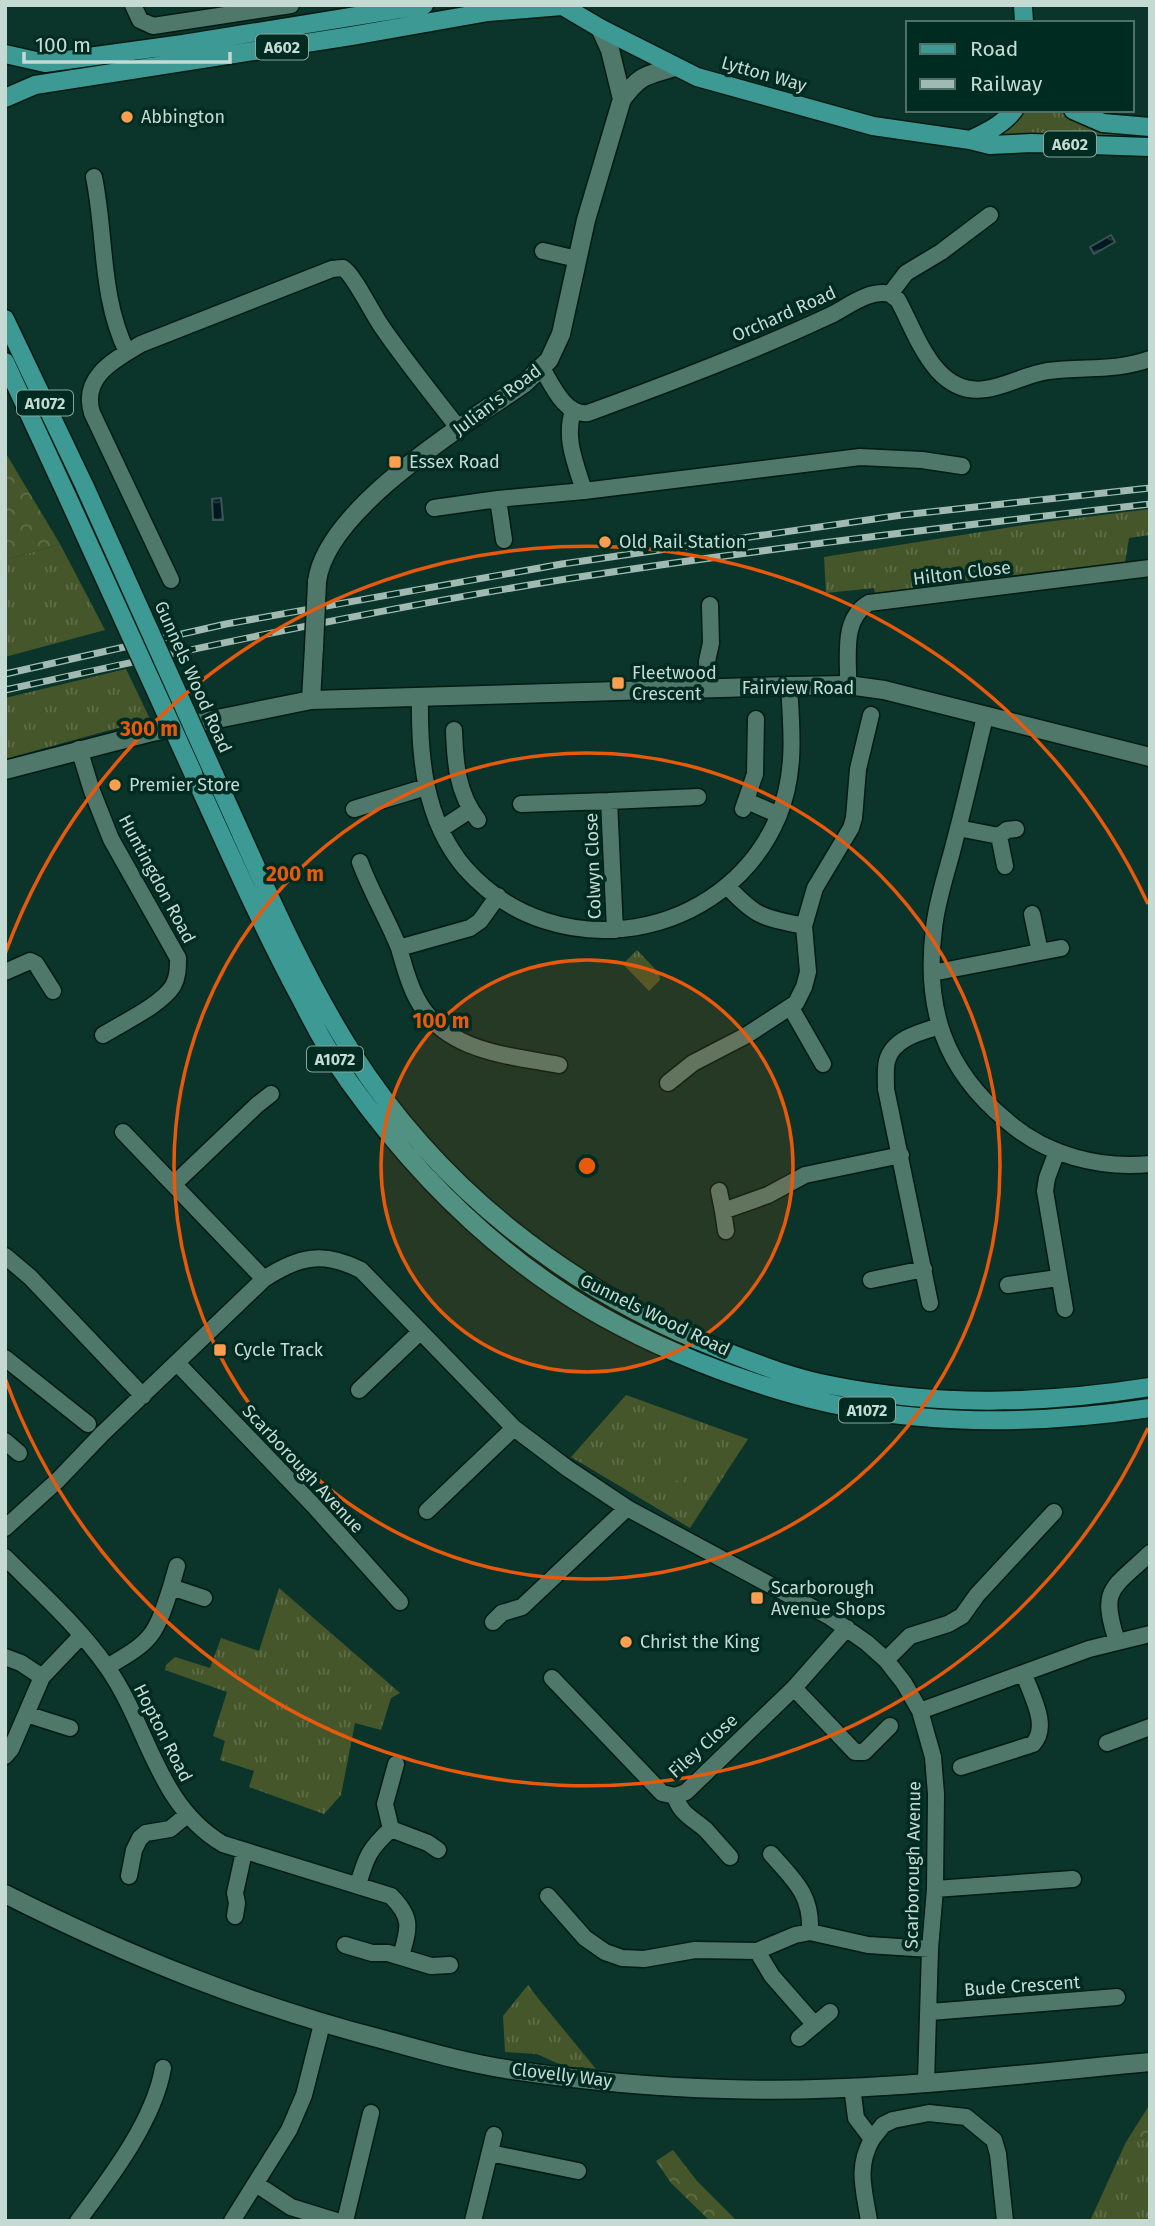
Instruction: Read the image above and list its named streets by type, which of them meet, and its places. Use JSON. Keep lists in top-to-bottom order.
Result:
{
  "streets": {
    "main road": [
      "A602",
      "Lytton Way",
      "A1072",
      "Gunnels Wood Road"
    ],
    "street": [
      "Orchard Road",
      "Julian's Road",
      "Hilton Close",
      "Fairview Road",
      "Colwyn Close",
      "Huntingdon Road",
      "Scarborough Avenue",
      "Hopton Road",
      "Filey Close",
      "Bude Crescent",
      "Clovelly Way"
    ]
  },
  "crossings": [
    ["A602", "Lytton Way"],
    ["Lytton Way", "Julian's Road"],
    ["Julian's Road", "Fairview Road"],
    ["Hilton Close", "Fairview Road"],
    ["Fairview Road", "Huntingdon Road"],
    ["Scarborough Avenue", "Filey Close"],
    ["Scarborough Avenue", "Bude Crescent"],
    ["Scarborough Avenue", "Clovelly Way"]
  ],
  "places": {
    "other": [
      "Abbington",
      "Old Rail Station",
      "Premier Store",
      "Christ the King"
    ],
    "transit": [
      "Essex Road",
      "Fleetwood Crescent",
      "Cycle Track",
      "Scarborough Avenue Shops"
    ]
  },
  "legend": ["Road", "Railway"],
  "scale_bar": "100 m",
  "rings": ["300 m", "200 m", "100 m"]
}
